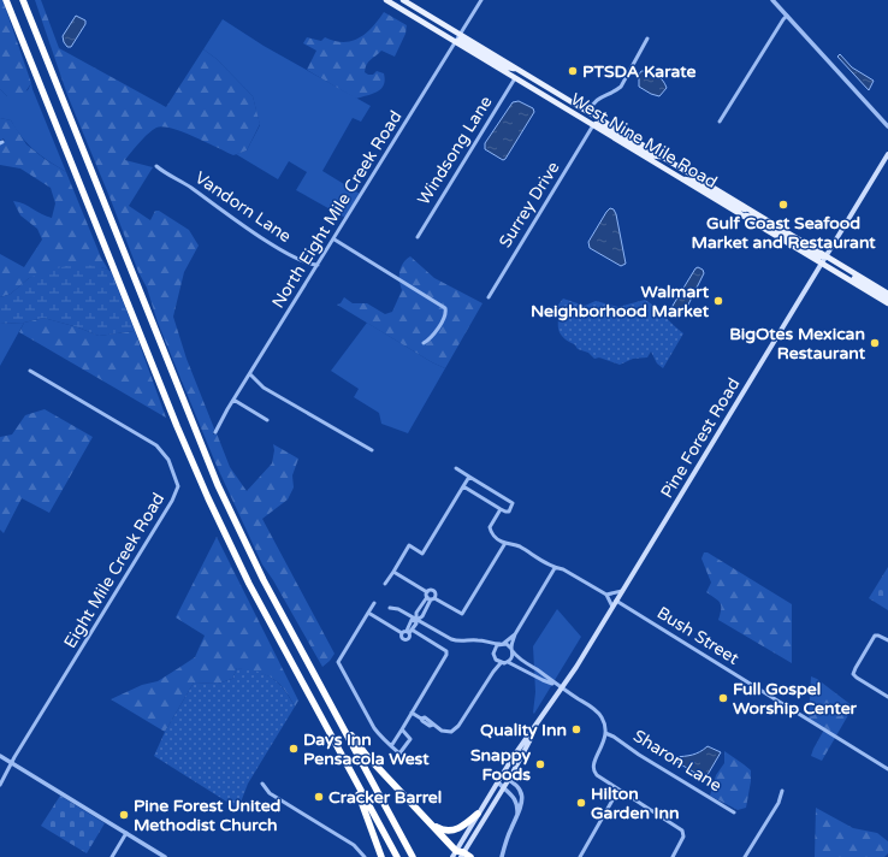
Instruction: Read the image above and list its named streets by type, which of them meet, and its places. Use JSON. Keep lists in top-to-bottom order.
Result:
{
  "streets": {
    "main road": ["West Nine Mile Road", "Pine Forest Road"],
    "street": [
      "Windsong Lane",
      "Surrey Drive",
      "Vandorn Lane",
      "North Eight Mile Creek Road",
      "Eight Mile Creek Road",
      "Bush Street",
      "Sharon Lane"
    ]
  },
  "crossings": [
    ["West Nine Mile Road", "Windsong Lane"],
    ["West Nine Mile Road", "Surrey Drive"],
    ["West Nine Mile Road", "North Eight Mile Creek Road"],
    ["West Nine Mile Road", "Pine Forest Road"],
    ["Vandorn Lane", "North Eight Mile Creek Road"],
    ["Pine Forest Road", "Bush Street"]
  ],
  "places": [
    "PTSDA Karate",
    "Gulf Coast Seafood Market and Restaurant",
    "Walmart Neighborhood Market",
    "BigOtes Mexican Restaurant",
    "Full Gospel Worship Center",
    "Quality Inn",
    "Days Inn Pensacola West",
    "Snappy Foods",
    "Cracker Barrel",
    "Hilton Garden Inn",
    "Pine Forest United Methodist Church"
  ]
}
